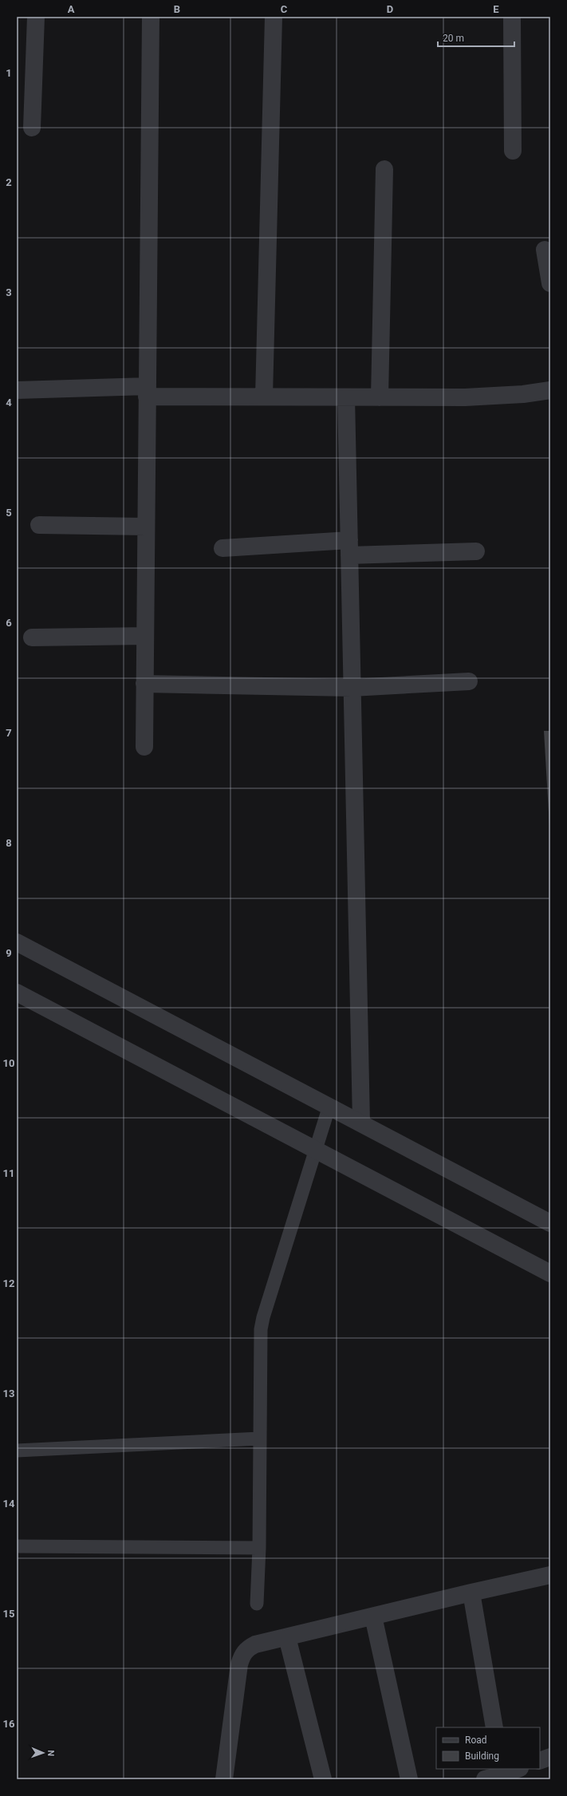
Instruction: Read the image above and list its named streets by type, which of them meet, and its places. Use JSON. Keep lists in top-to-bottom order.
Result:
{
  "legend": ["Road", "Building"],
  "scale_bar": "20 m",
  "north": "right",
  "grid": {
    "columns": [
      "A",
      "B",
      "C",
      "D",
      "E"
    ],
    "rows": [
      "1",
      "2",
      "3",
      "4",
      "5",
      "6",
      "7",
      "8",
      "9",
      "10",
      "11",
      "12",
      "13",
      "14",
      "15",
      "16"
    ]
  }
}
